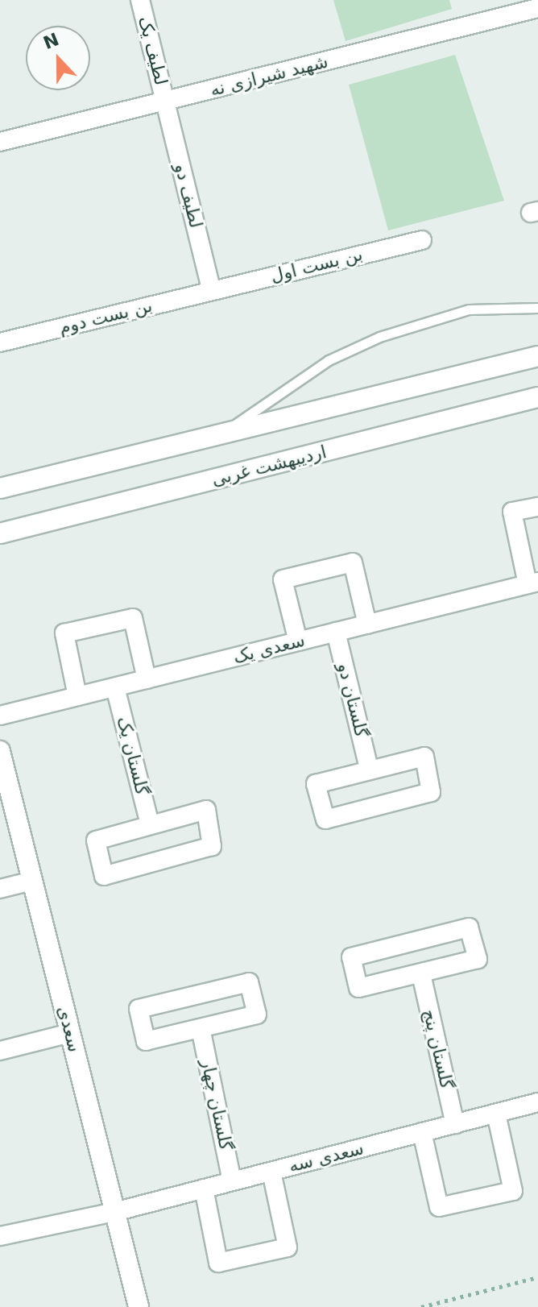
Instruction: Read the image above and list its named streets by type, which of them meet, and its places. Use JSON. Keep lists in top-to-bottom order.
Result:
{
  "streets": {
    "main road": ["اردیبهشت غربی", "سعدی"],
    "street": [
      "لطیف یک",
      "شهید شیرازی نه",
      "لطیف دو",
      "بن بست اول",
      "بن بست دوم",
      "سعدی یک",
      "گلستان دو",
      "گلستان یک",
      "گلستان پنج",
      "گلستان چهار",
      "سعدی سه"
    ]
  },
  "crossings": [
    ["لطیف یک", "شهید شیرازی نه"],
    ["لطیف یک", "لطیف دو"],
    ["شهید شیرازی نه", "لطیف دو"],
    ["لطیف دو", "بن بست اول"],
    ["لطیف دو", "بن بست دوم"],
    ["بن بست اول", "بن بست دوم"],
    ["سعدی یک", "گلستان دو"],
    ["سعدی یک", "گلستان یک"],
    ["سعدی", "سعدی سه"],
    ["گلستان پنج", "سعدی سه"],
    ["گلستان چهار", "سعدی سه"]
  ],
  "north": "top"
}
